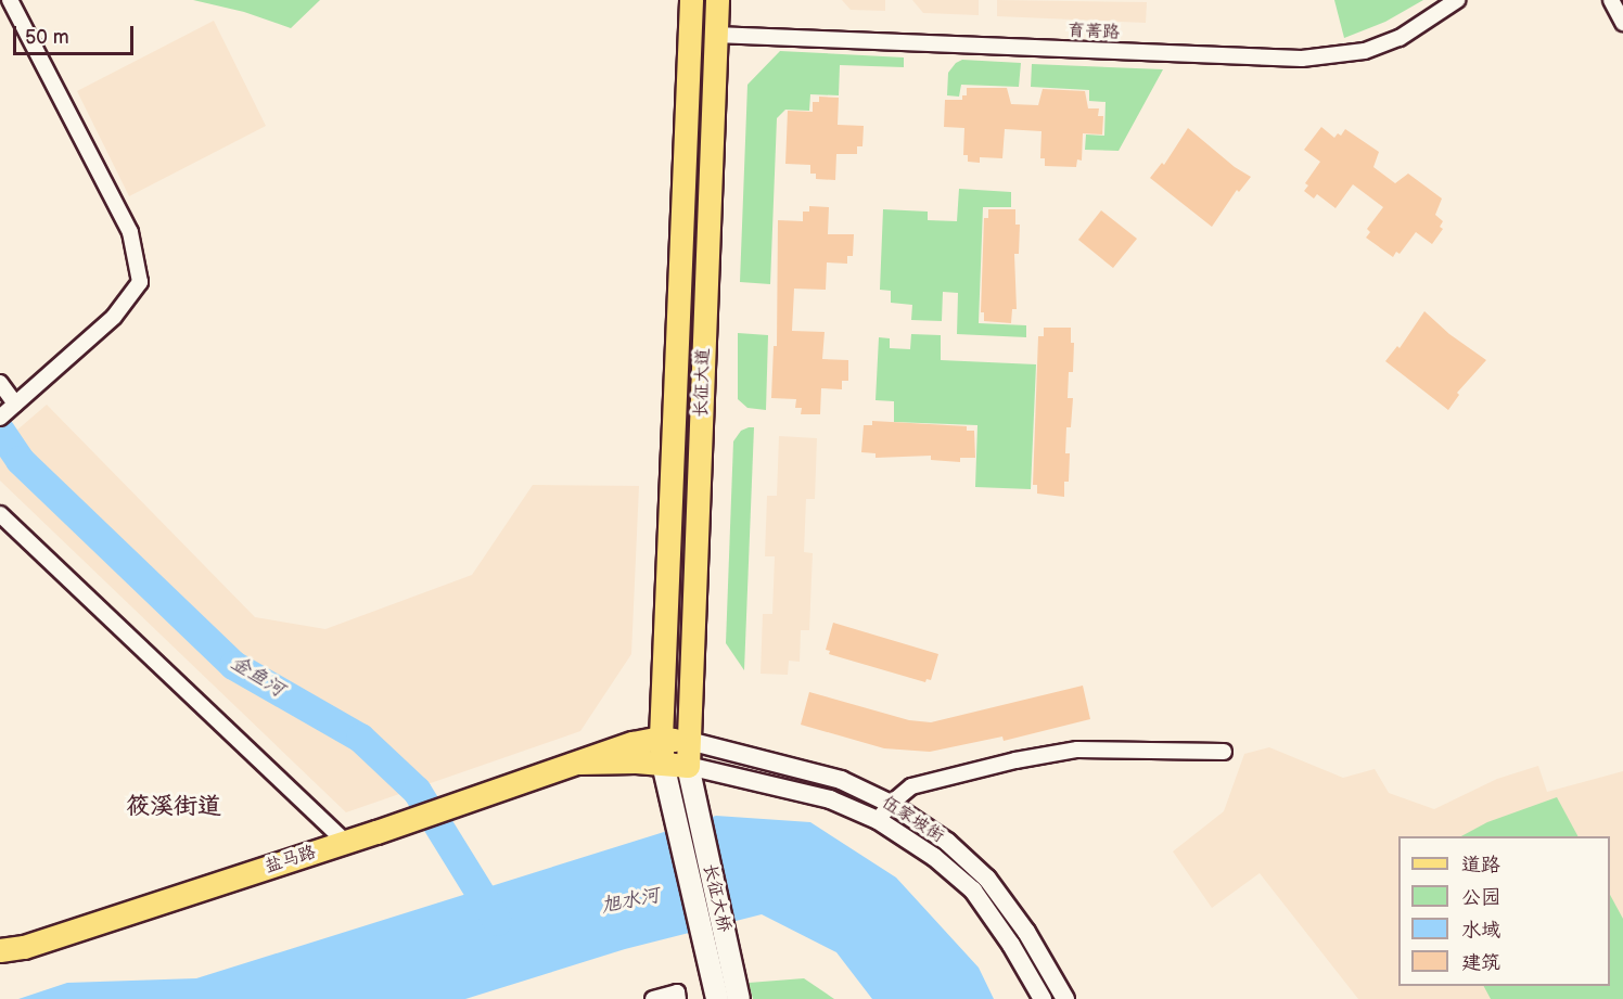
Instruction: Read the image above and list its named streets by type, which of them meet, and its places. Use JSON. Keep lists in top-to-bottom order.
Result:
{
  "streets": {
    "main road": ["长征大道", "盐马路", "长征大桥"],
    "street": ["育菁路", "伍家坡街"]
  },
  "crossings": [
    ["育菁路", "长征大道"],
    ["长征大道", "伍家坡街"],
    ["长征大道", "盐马路"],
    ["长征大道", "长征大桥"],
    ["伍家坡街", "盐马路"],
    ["伍家坡街", "长征大桥"]
  ],
  "districts": ["筱溪街道"],
  "water": ["金鱼河", "旭水河"],
  "legend": [
    "道路",
    "公园",
    "水域",
    "建筑"
  ],
  "scale_bar": "50 m"
}
